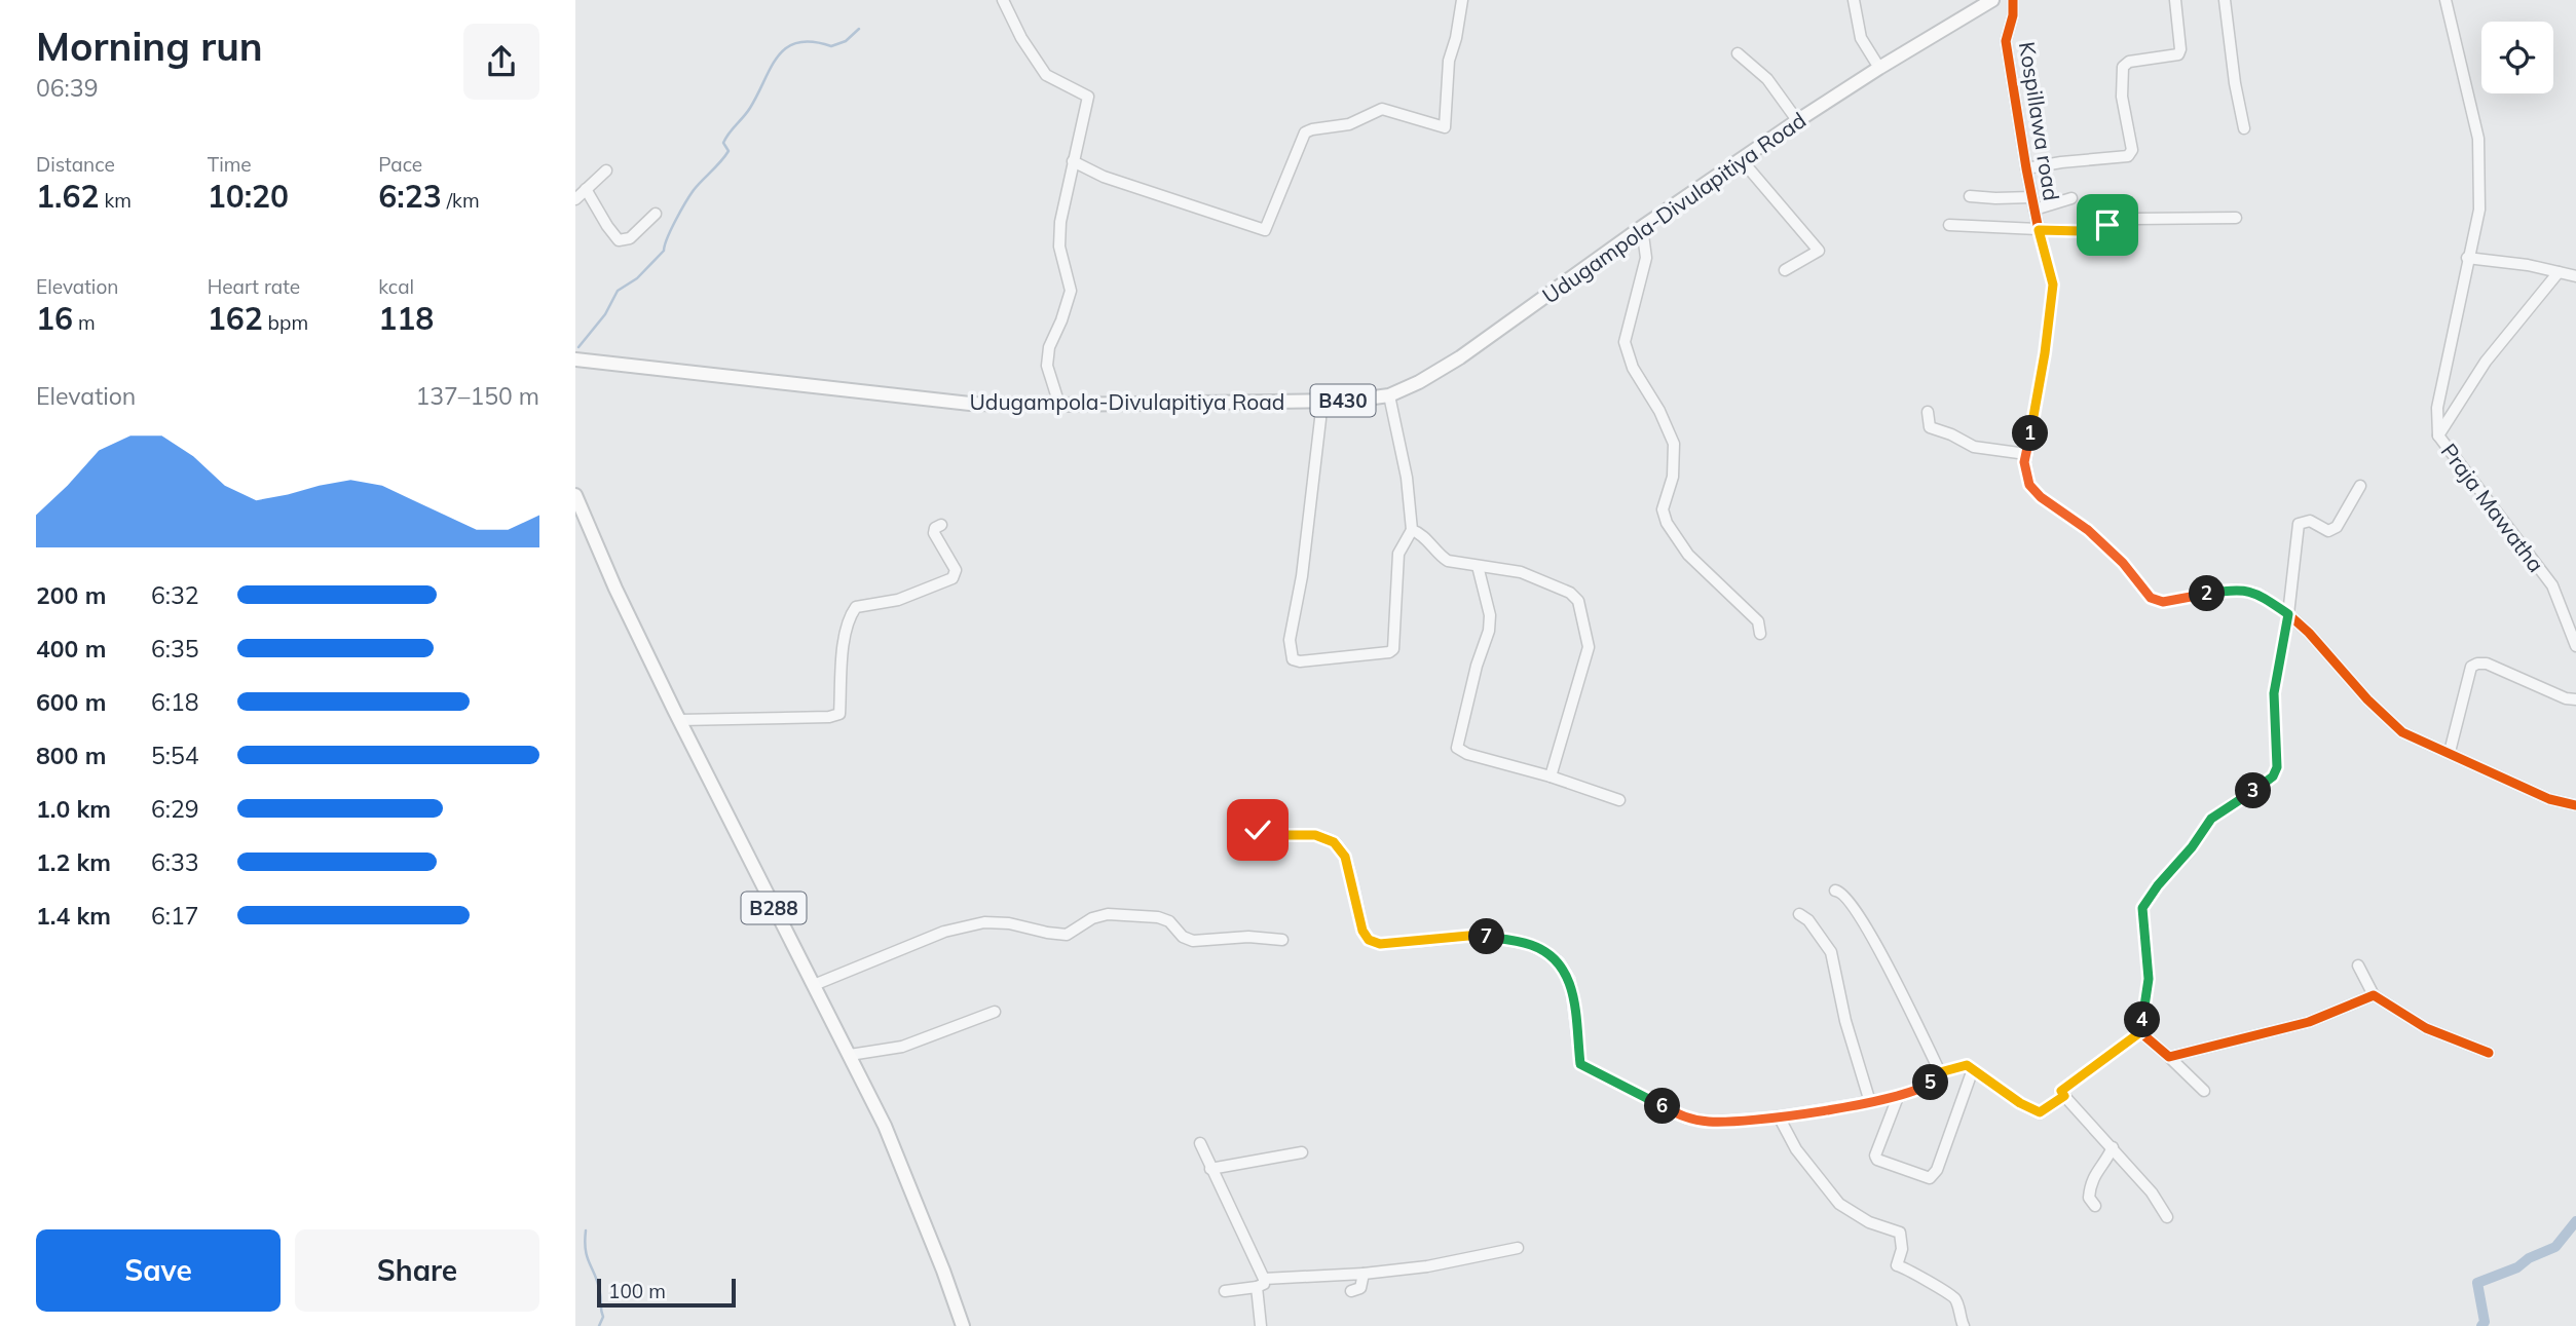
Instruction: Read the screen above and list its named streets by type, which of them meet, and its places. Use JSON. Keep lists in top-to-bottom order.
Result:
{
  "streets": {
    "main road": ["Udugampola-Divulapitiya Road", "B430", "B288"],
    "street": ["Kospillawa road", "Praja Mawatha"]
  },
  "scale_bar": "100 m",
  "page": {
    "heading": ["Morning run", "06:39"],
    "stats": [
      ["Distance", "1.62 km"],
      ["Time", "10:20"],
      ["Pace", "6:23 /km"],
      ["Elevation", "16 m"],
      ["Heart rate", "162 bpm"],
      ["kcal", "118"]
    ],
    "chart": ["Elevation", "137–150 m"],
    "pins": [
      "1",
      "2",
      "3",
      "7",
      "4",
      "5",
      "6"
    ],
    "list": [
      {
        "name": "200 m",
        "note": "6:32"
      },
      {
        "name": "400 m",
        "note": "6:35"
      },
      {
        "name": "600 m",
        "note": "6:18"
      },
      {
        "name": "800 m",
        "note": "5:54"
      },
      {
        "name": "1.0 km",
        "note": "6:29"
      },
      {
        "name": "1.2 km",
        "note": "6:33"
      },
      {
        "name": "1.4 km",
        "note": "6:17"
      }
    ],
    "buttons": ["Save", "Share"],
    "scale": "100 m"
  }
}
